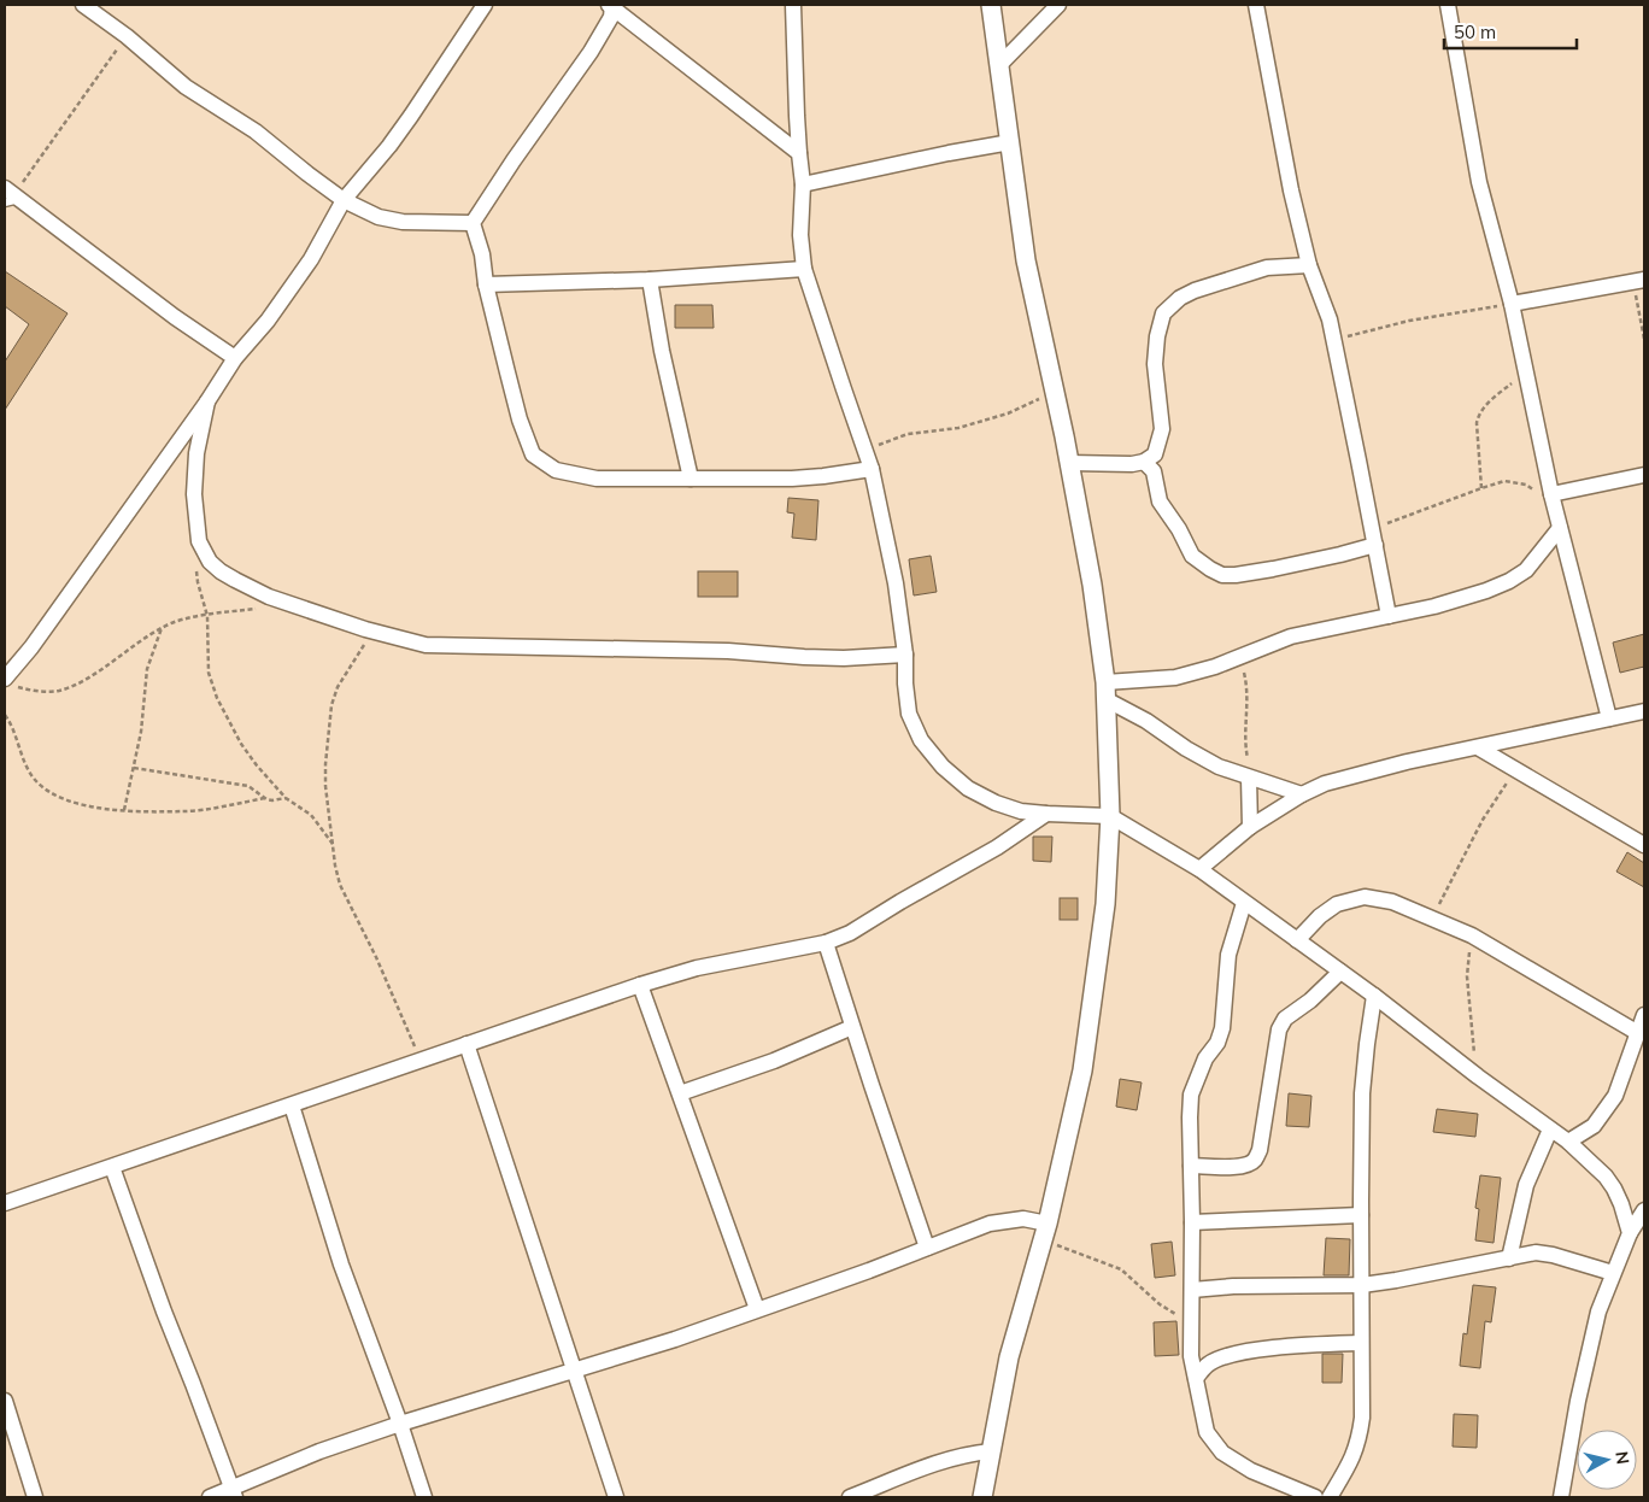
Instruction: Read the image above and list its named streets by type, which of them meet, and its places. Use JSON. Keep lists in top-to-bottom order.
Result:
{
  "scale_bar": "50 m",
  "north": "right"
}
